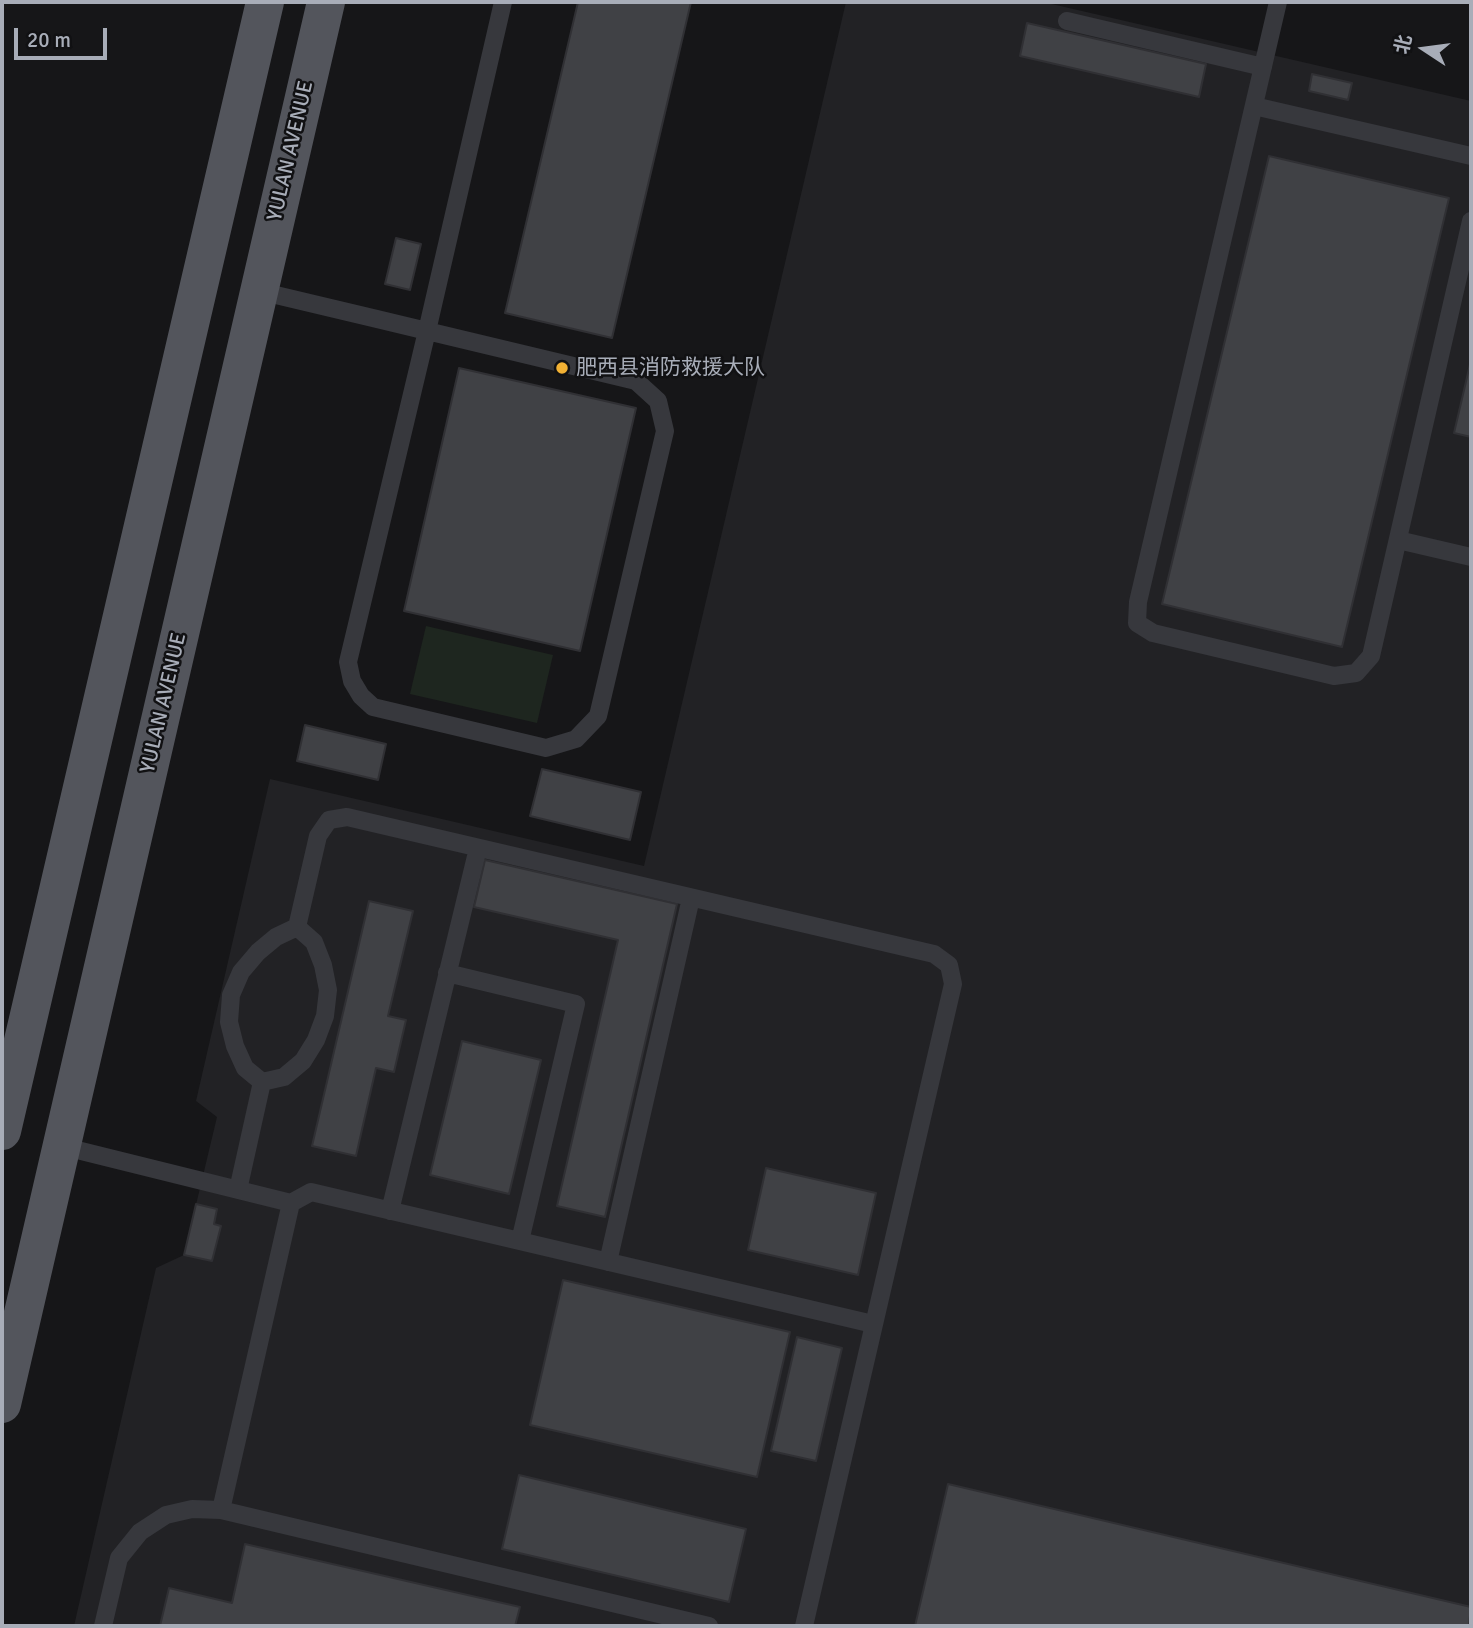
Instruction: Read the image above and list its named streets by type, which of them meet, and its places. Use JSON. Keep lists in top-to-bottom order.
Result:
{
  "streets": {
    "main road": ["YULAN AVENUE"]
  },
  "places": ["肥西县消防救援大队"],
  "scale_bar": "20 m",
  "north": "left"
}
